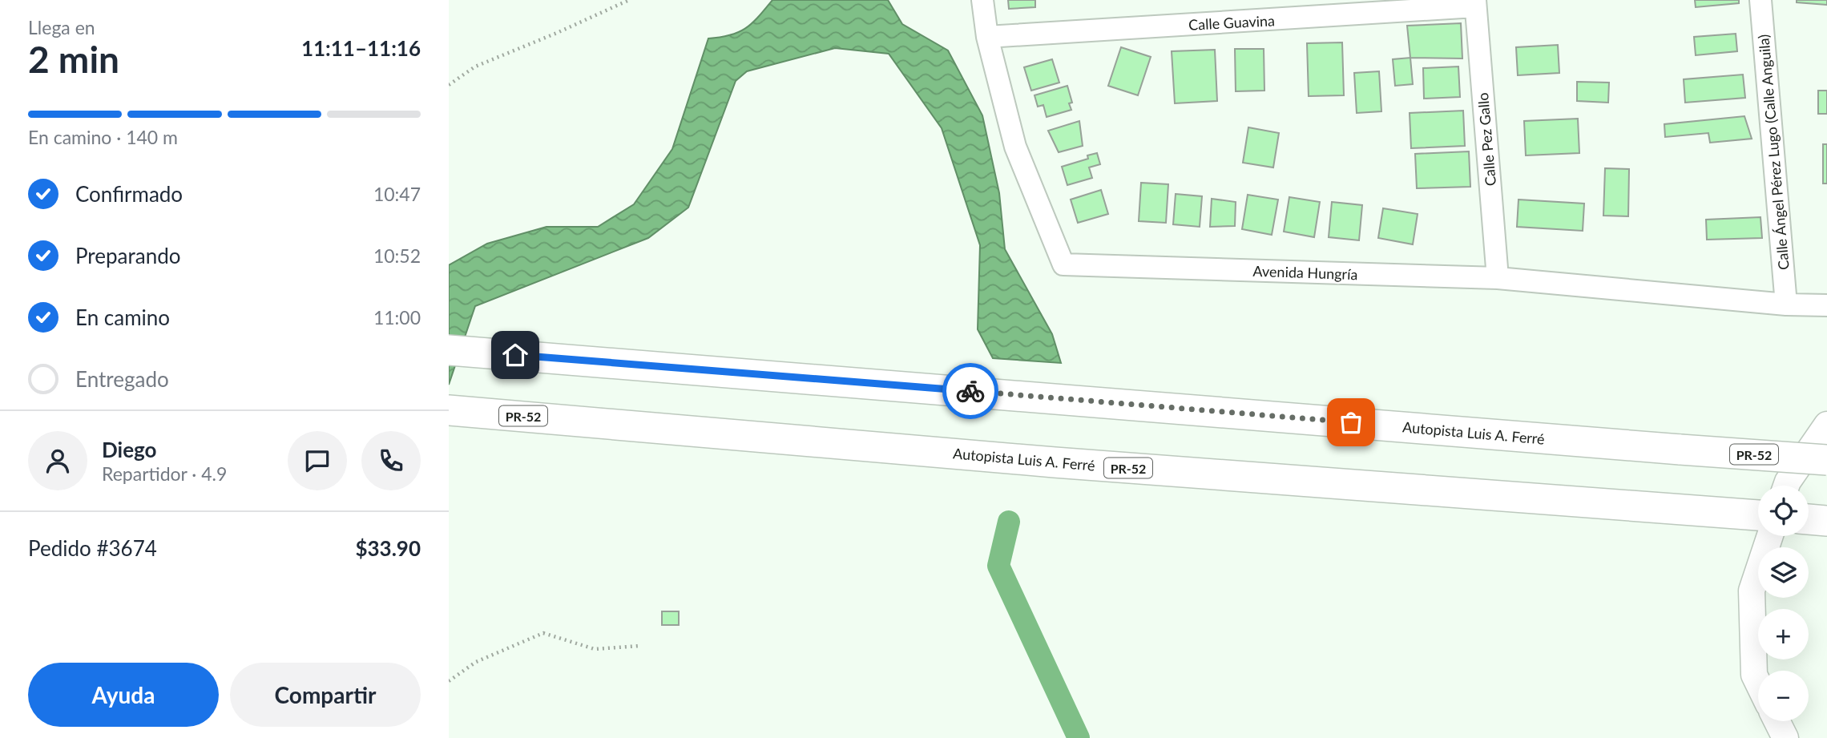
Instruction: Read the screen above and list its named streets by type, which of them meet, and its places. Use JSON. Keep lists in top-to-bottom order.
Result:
{
  "streets": {
    "highway": ["PR-52", "Autopista Luis A. Ferré"],
    "street": [
      "Calle Guavina",
      "Calle Pez Gallo",
      "Calle Ángel Pérez Lugo (Calle Anguila)",
      "Avenida Hungría"
    ]
  },
  "crossings": [
    ["Calle Guavina", "Calle Pez Gallo"],
    ["Calle Guavina", "Avenida Hungría"],
    ["Calle Pez Gallo", "Avenida Hungría"],
    ["Calle Ángel Pérez Lugo (Calle Anguila)", "Avenida Hungría"]
  ],
  "page": {
    "heading": ["2 min", "Llega en", "11:11–11:16"],
    "panel": [
      "Diego",
      "Repartidor · 4.9",
      "Pedido #3674",
      "$33.90"
    ],
    "bar": "En camino · 140 m",
    "list": [
      ["Confirmado", "10:47"],
      ["Preparando", "10:52"],
      ["En camino", "11:00"],
      "Entregado"
    ],
    "map_buttons": ["+", "−"],
    "buttons": ["Ayuda", "Compartir"]
  }
}
